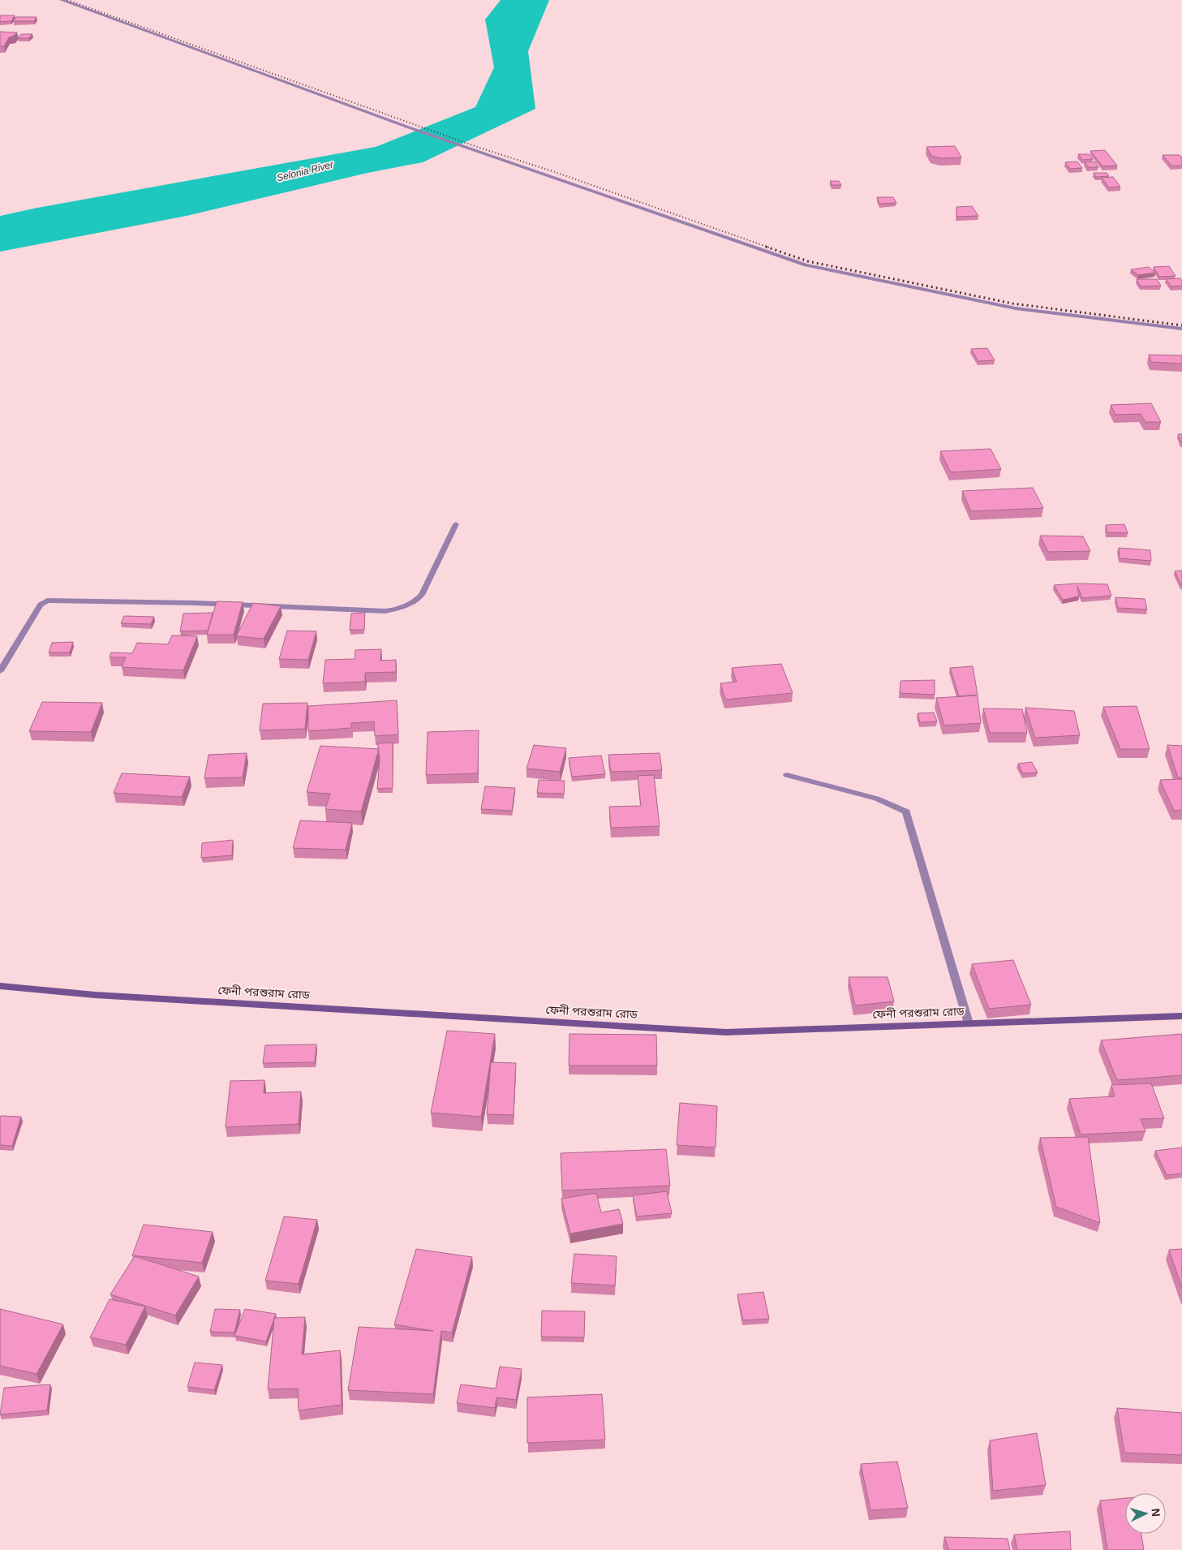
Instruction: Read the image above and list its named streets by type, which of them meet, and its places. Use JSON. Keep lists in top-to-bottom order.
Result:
{
  "streets": {
    "main road": ["ফেনী পরশুরাম রোড"]
  },
  "water": ["Selonia River"],
  "north": "right"
}
